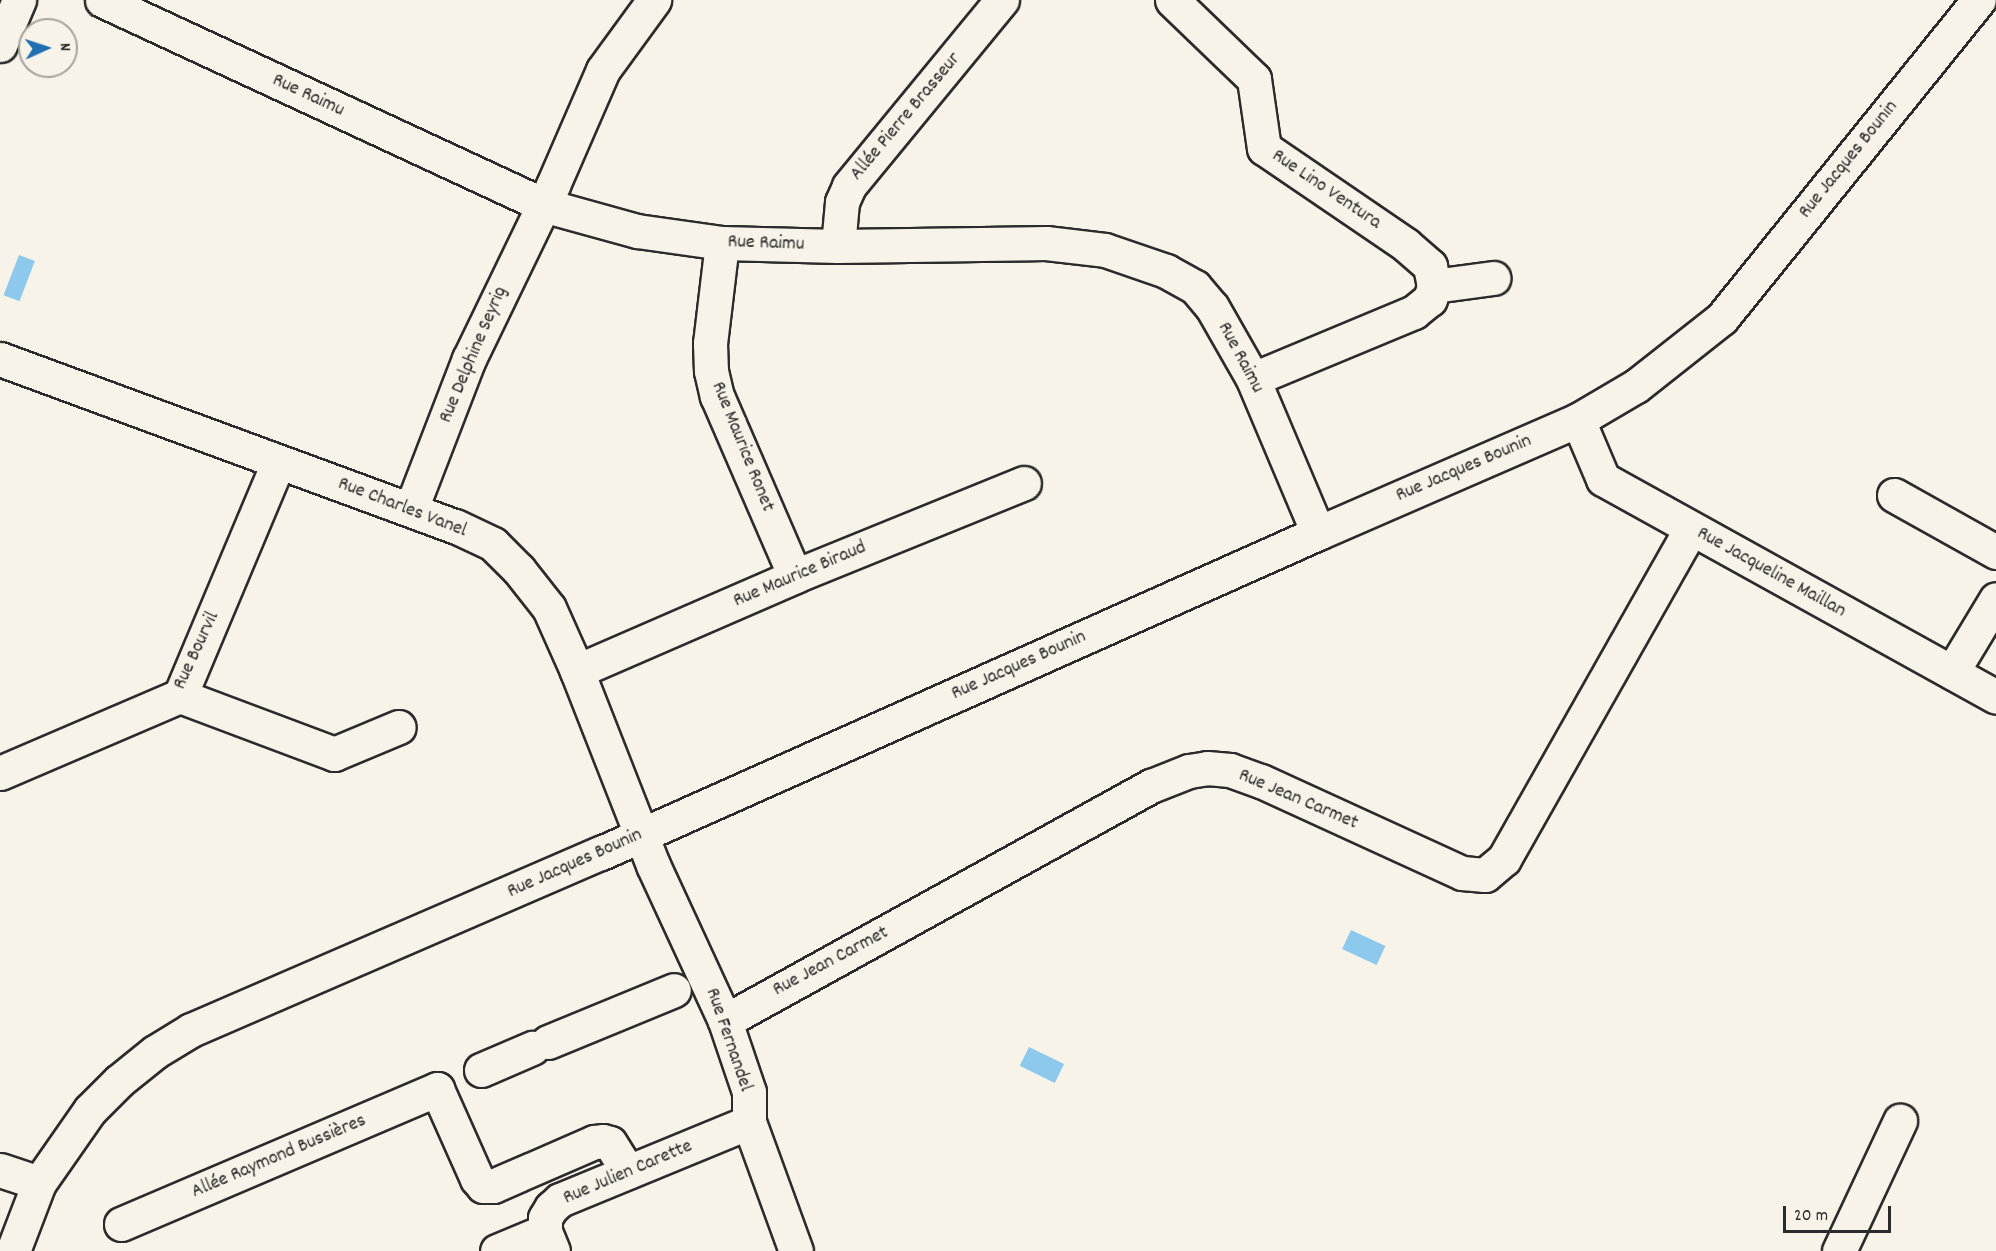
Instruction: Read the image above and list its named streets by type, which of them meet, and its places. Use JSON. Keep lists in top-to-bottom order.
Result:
{
  "streets": {
    "street": [
      "Rue Raimu",
      "Allée Pierre Brasseur",
      "Rue Jacques Bounin",
      "Rue Lino Ventura",
      "Rue Delphine Seyrig",
      "Rue Maurice Ronet",
      "Rue Charles Vanel",
      "Rue Jacqueline Maillan",
      "Rue Maurice Biraud",
      "Rue Bourvil",
      "Rue Jean Carmet",
      "Rue Fernandel",
      "Allée Raymond Bussières",
      "Rue Julien Carette"
    ]
  },
  "crossings": [
    ["Rue Raimu", "Allée Pierre Brasseur"],
    ["Rue Raimu", "Rue Jacques Bounin"],
    ["Rue Raimu", "Rue Delphine Seyrig"],
    ["Rue Raimu", "Rue Maurice Ronet"],
    ["Rue Jacques Bounin", "Rue Charles Vanel"],
    ["Rue Jacques Bounin", "Rue Jacqueline Maillan"],
    ["Rue Jacques Bounin", "Rue Fernandel"],
    ["Rue Delphine Seyrig", "Rue Charles Vanel"],
    ["Rue Maurice Ronet", "Rue Maurice Biraud"],
    ["Rue Charles Vanel", "Rue Maurice Biraud"],
    ["Rue Charles Vanel", "Rue Bourvil"],
    ["Rue Charles Vanel", "Rue Fernandel"],
    ["Rue Jacqueline Maillan", "Rue Jean Carmet"],
    ["Rue Jean Carmet", "Rue Fernandel"],
    ["Rue Fernandel", "Rue Julien Carette"]
  ],
  "scale_bar": "20 m",
  "north": "right"
}
